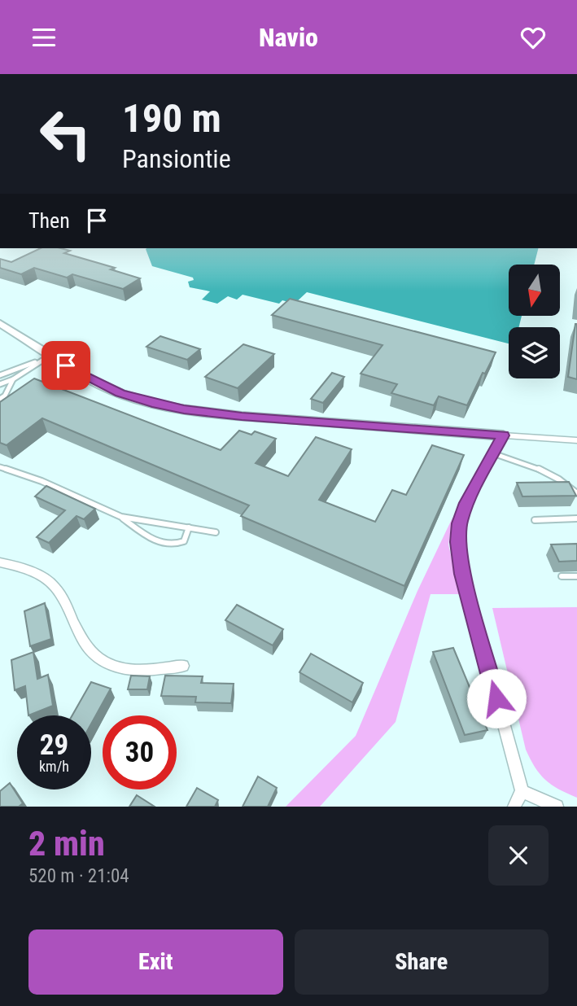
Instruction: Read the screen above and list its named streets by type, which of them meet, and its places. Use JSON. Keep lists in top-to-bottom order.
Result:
{
  "north": "bottom",
  "page": {
    "header": "Navio",
    "turn": ["190 m", "Pansiontie"],
    "then": "Then",
    "speed": "29 km/h",
    "limit": "30",
    "heading": ["2 min", "520 m · 21:04"],
    "buttons": ["Exit", "Share"]
  }
}
